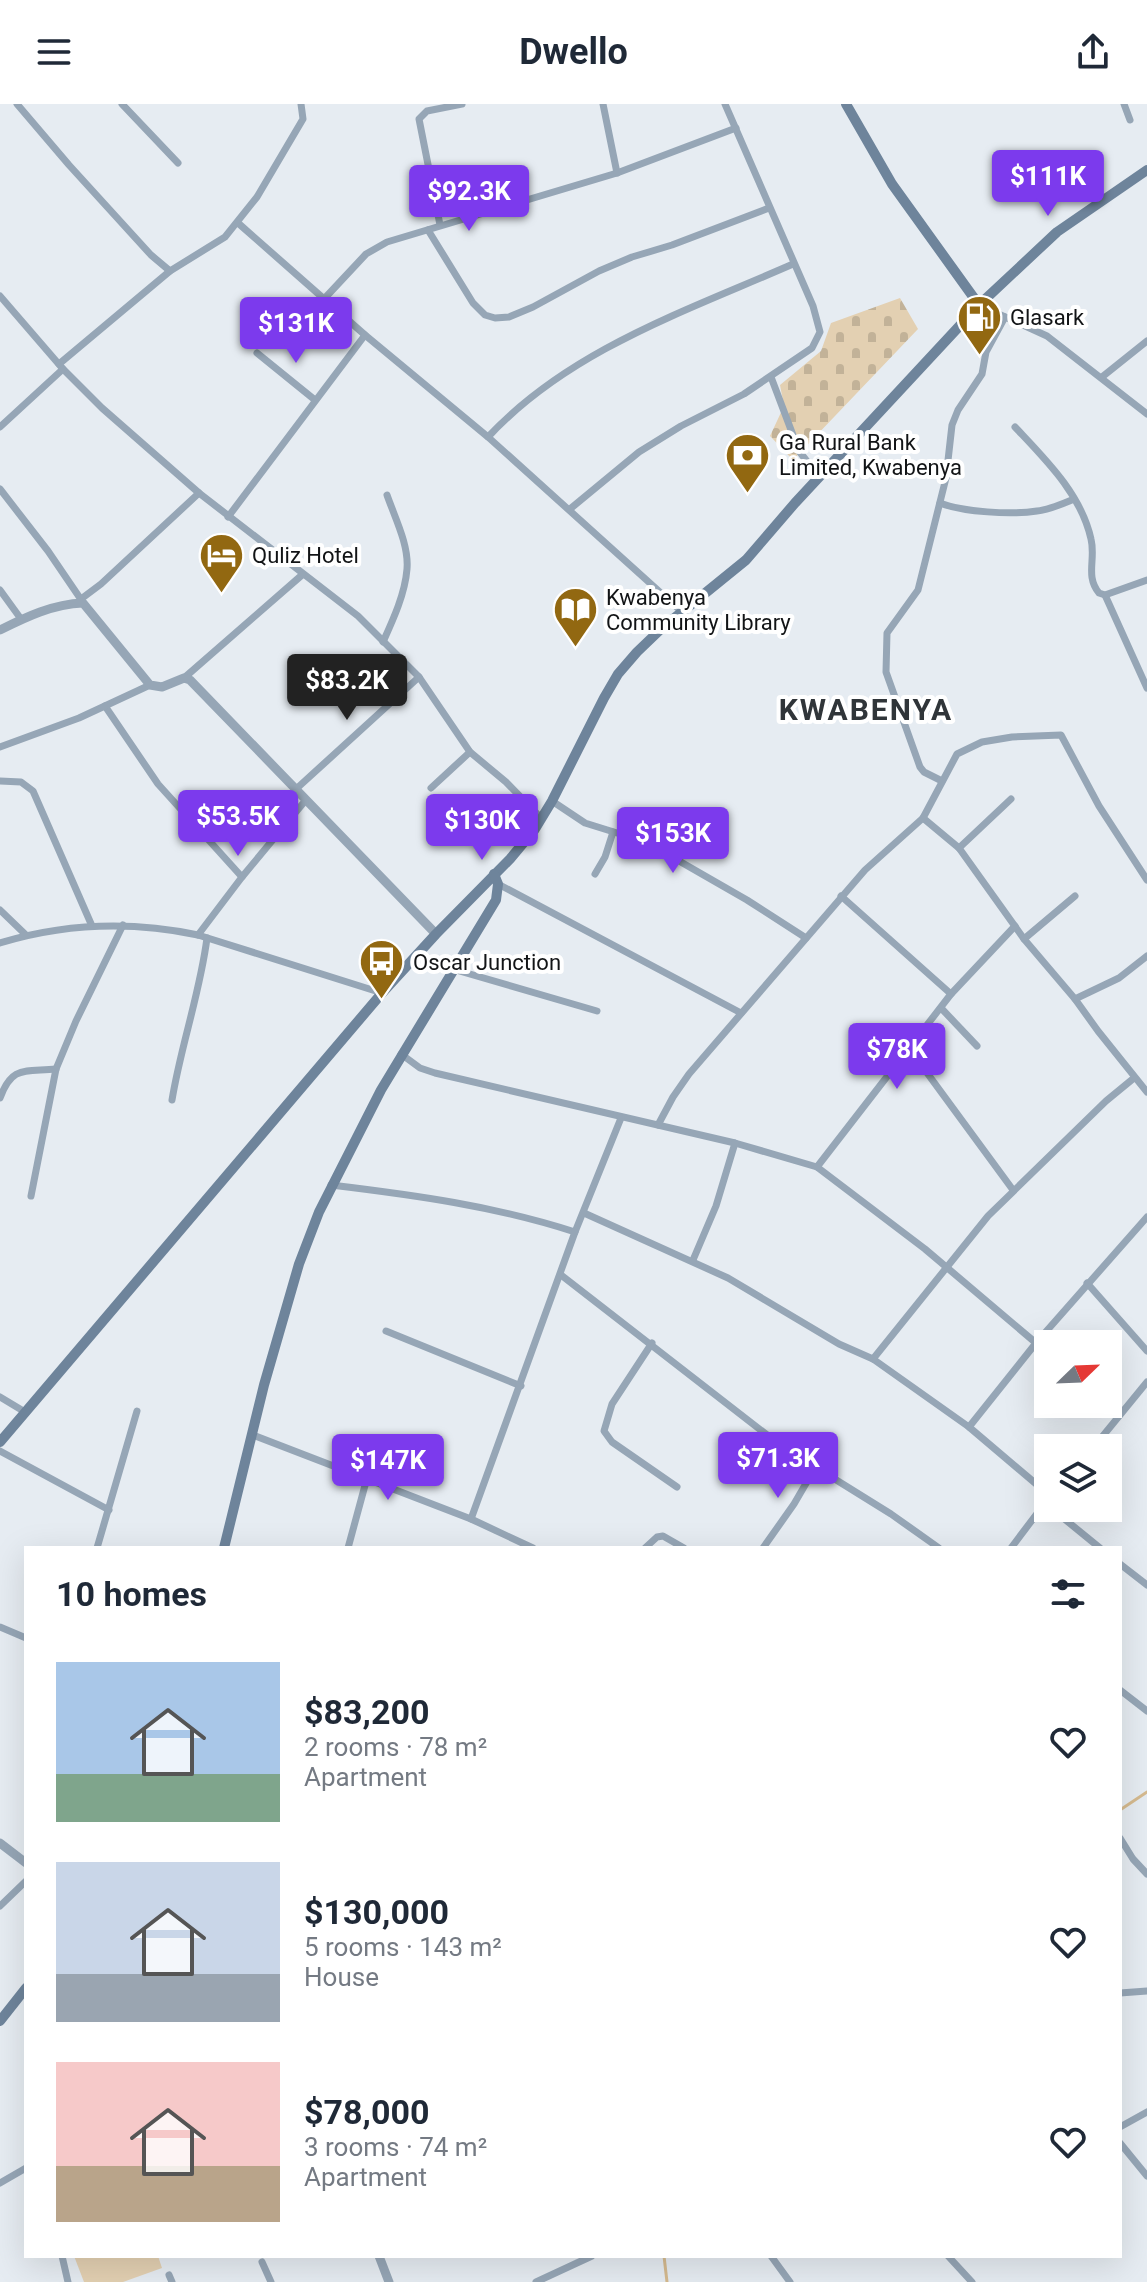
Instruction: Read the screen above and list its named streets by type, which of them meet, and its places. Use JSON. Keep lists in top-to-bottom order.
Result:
{
  "districts": ["KWABENYA"],
  "places": {
    "fuel station": ["Glasark"],
    "bank": ["Ga Rural Bank Limited, Kwabenya"],
    "hotel": ["Quliz Hotel"],
    "library": ["Kwabenya Community Library"],
    "bus stop": ["Oscar Junction"]
  },
  "north": "top right",
  "page": {
    "header": "Dwello",
    "price": [
      "$111K",
      "$92.3K",
      "$131K",
      "$83.2K",
      "$53.5K",
      "$130K",
      "$153K",
      "$78K",
      "$71.3K",
      "$147K"
    ],
    "heading": "10 homes",
    "list": [
      {
        "name": "$83,200",
        "note": "2 rooms · 78 m² · Apartment"
      },
      {
        "name": "$130,000",
        "note": "5 rooms · 143 m² · House"
      },
      {
        "name": "$78,000",
        "note": "3 rooms · 74 m² · Apartment"
      }
    ]
  }
}
